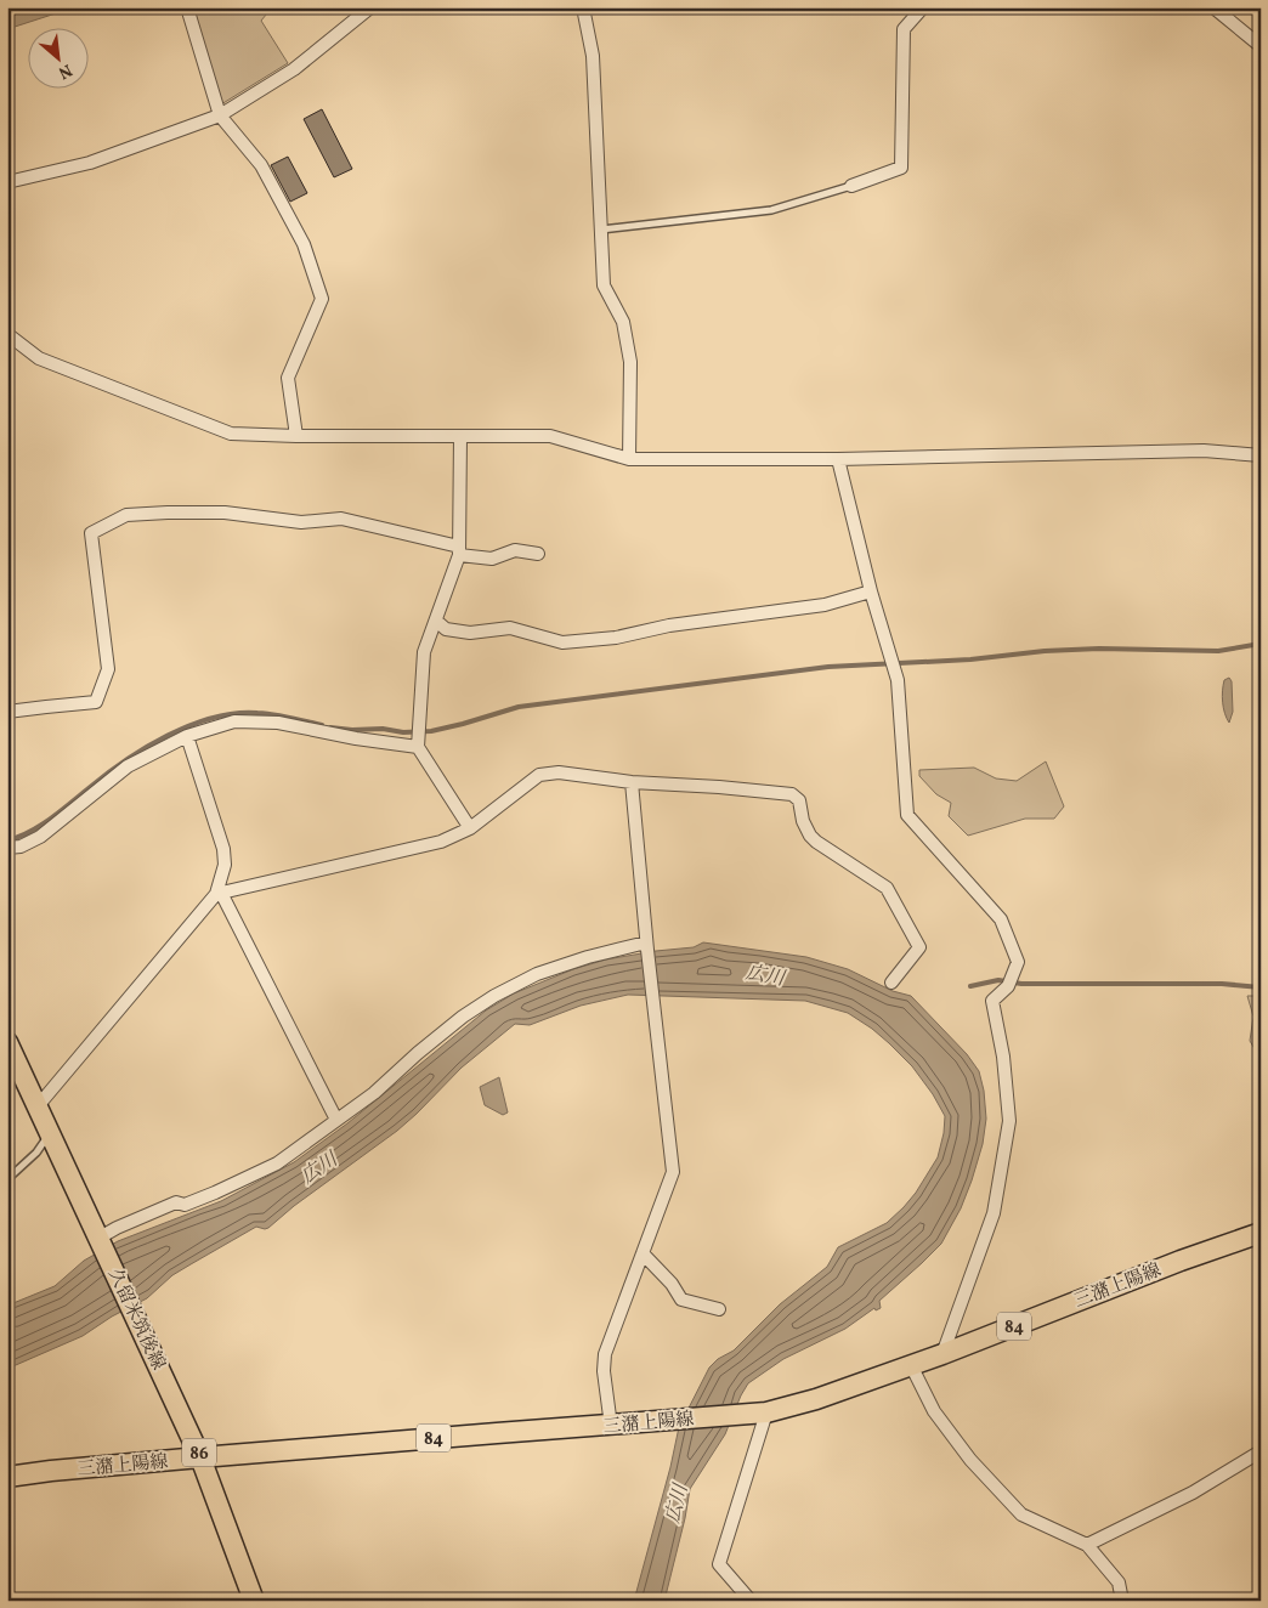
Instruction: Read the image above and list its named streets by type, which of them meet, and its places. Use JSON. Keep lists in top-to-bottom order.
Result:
{
  "streets": {
    "main road": [
      "三潴上陽線",
      "久留米筑後線",
      "84",
      "86"
    ]
  },
  "crossings": [
    ["三潴上陽線", "久留米筑後線"]
  ],
  "water": ["広川"],
  "north": "bottom right"
}
